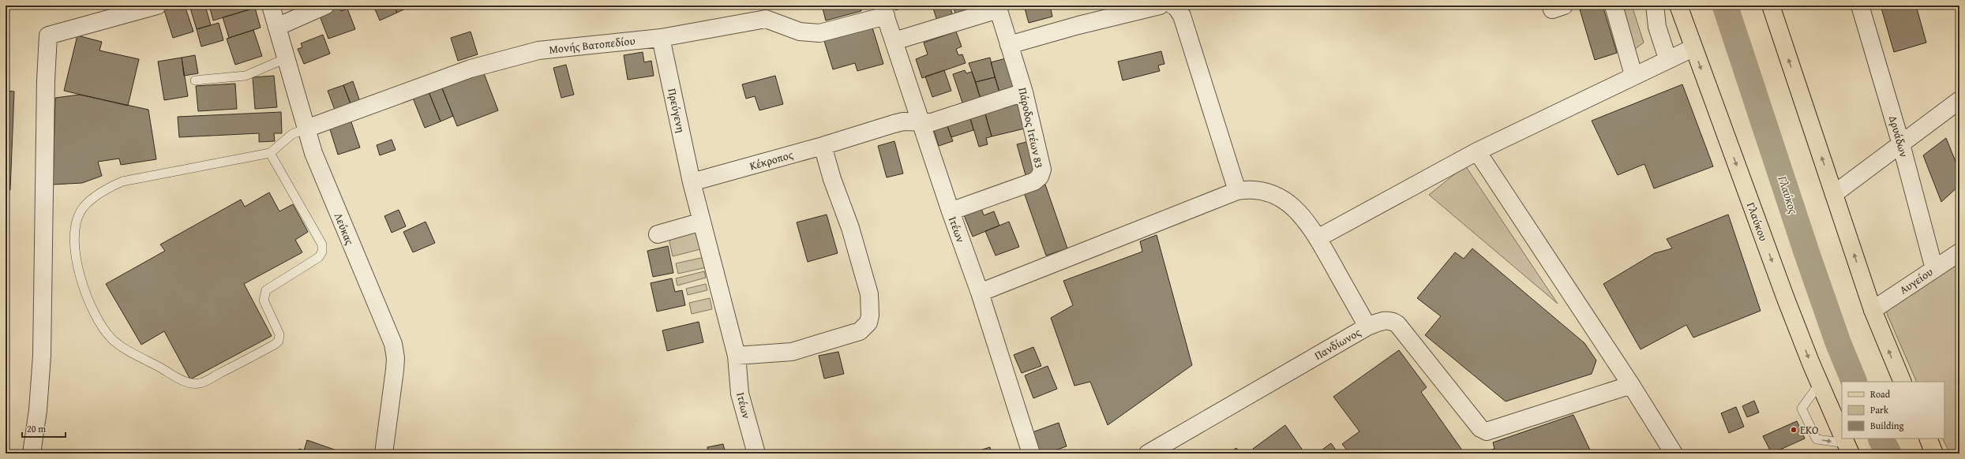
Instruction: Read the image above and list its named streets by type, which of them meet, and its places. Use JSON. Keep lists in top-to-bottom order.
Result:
{
  "streets": {
    "main road": ["Γλαύκου"],
    "street": [
      "Μονής Βατοπεδίου",
      "Πρεύγενη",
      "Πάροδος Ιτέων 83",
      "Δρυάδων",
      "Κέκροπος",
      "Λεύκας",
      "Ιτέων",
      "Αυγείου",
      "Πανδίωνος"
    ]
  },
  "crossings": [
    ["Μονής Βατοπεδίου", "Πρεύγενη"],
    ["Μονής Βατοπεδίου", "Λεύκας"],
    ["Μονής Βατοπεδίου", "Ιτέων"],
    ["Πρεύγενη", "Κέκροπος"],
    ["Πάροδος Ιτέων 83", "Κέκροπος"],
    ["Πάροδος Ιτέων 83", "Ιτέων"],
    ["Δρυάδων", "Αυγείου"],
    ["Κέκροπος", "Ιτέων"],
    ["Ιτέων", "Πανδίωνος"]
  ],
  "water": ["Γλαύκος"],
  "places": ["EKO"],
  "legend": ["Road", "Park", "Building"],
  "scale_bar": "20 m"
}
